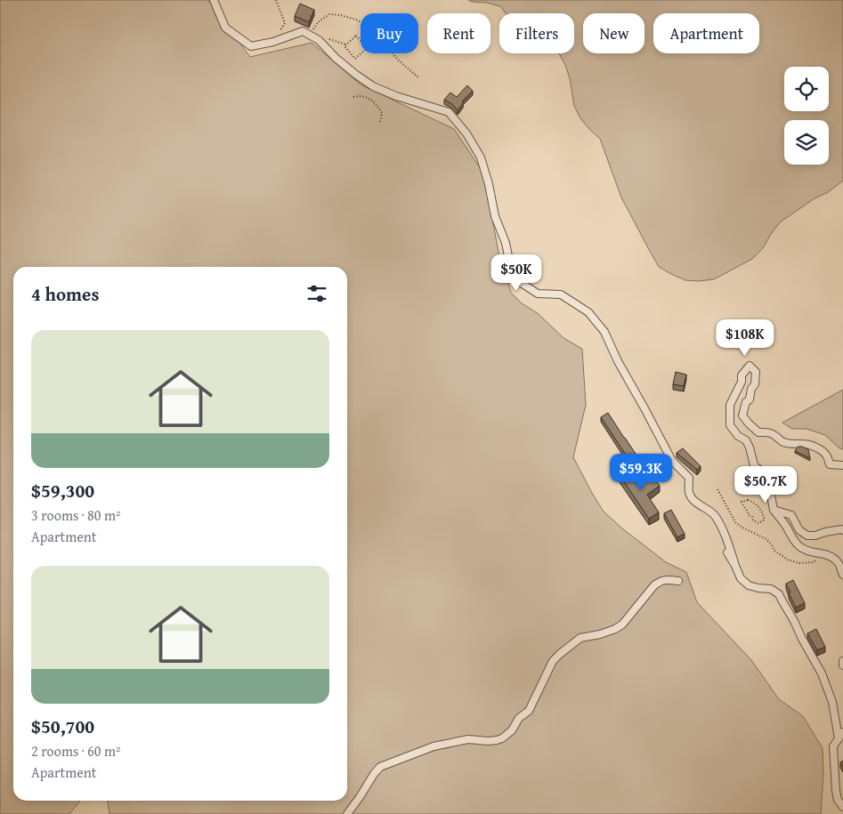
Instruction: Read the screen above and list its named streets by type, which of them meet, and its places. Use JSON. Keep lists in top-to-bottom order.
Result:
{
  "page": {
    "chip": [
      "Buy",
      "Rent",
      "Filters",
      "New",
      "Apartment"
    ],
    "price": [
      "$50K",
      "$108K",
      "$59.3K",
      "$50.7K"
    ],
    "heading": "4 homes",
    "list": [
      {
        "name": "$59,300",
        "note": "3 rooms · 80 m² · Apartment"
      },
      {
        "name": "$50,700",
        "note": "2 rooms · 60 m² · Apartment"
      }
    ]
  }
}
